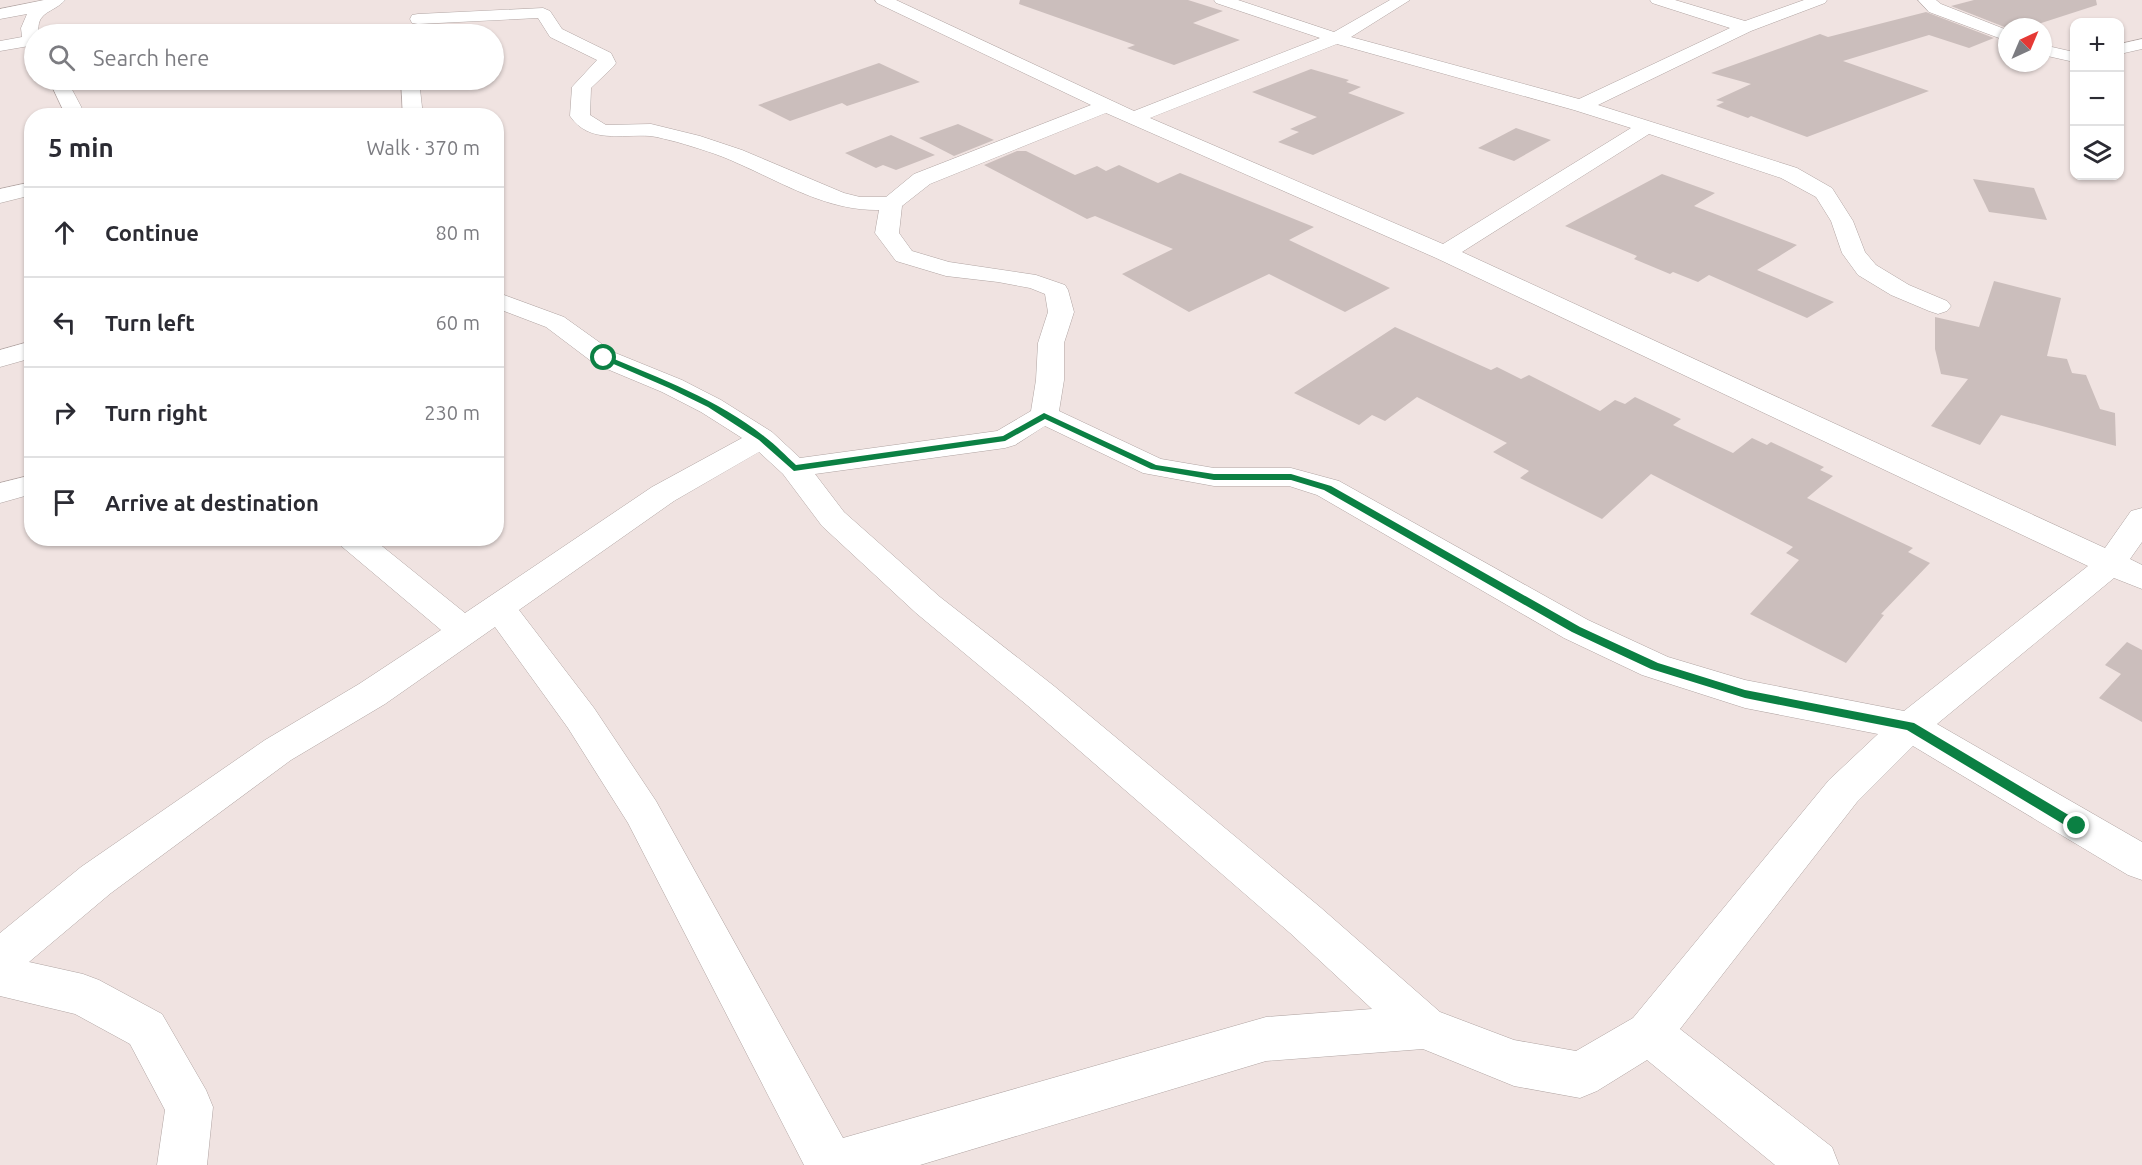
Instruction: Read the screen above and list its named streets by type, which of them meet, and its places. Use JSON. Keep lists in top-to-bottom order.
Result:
{
  "north": "top right",
  "page": {
    "map_buttons": ["+", "−"],
    "search": "Search here",
    "heading": ["5 min", "Walk · 370 m"],
    "list": [
      ["Continue", "80 m"],
      ["Turn left", "60 m"],
      ["Turn right", "230 m"],
      "Arrive at destination"
    ]
  }
}
